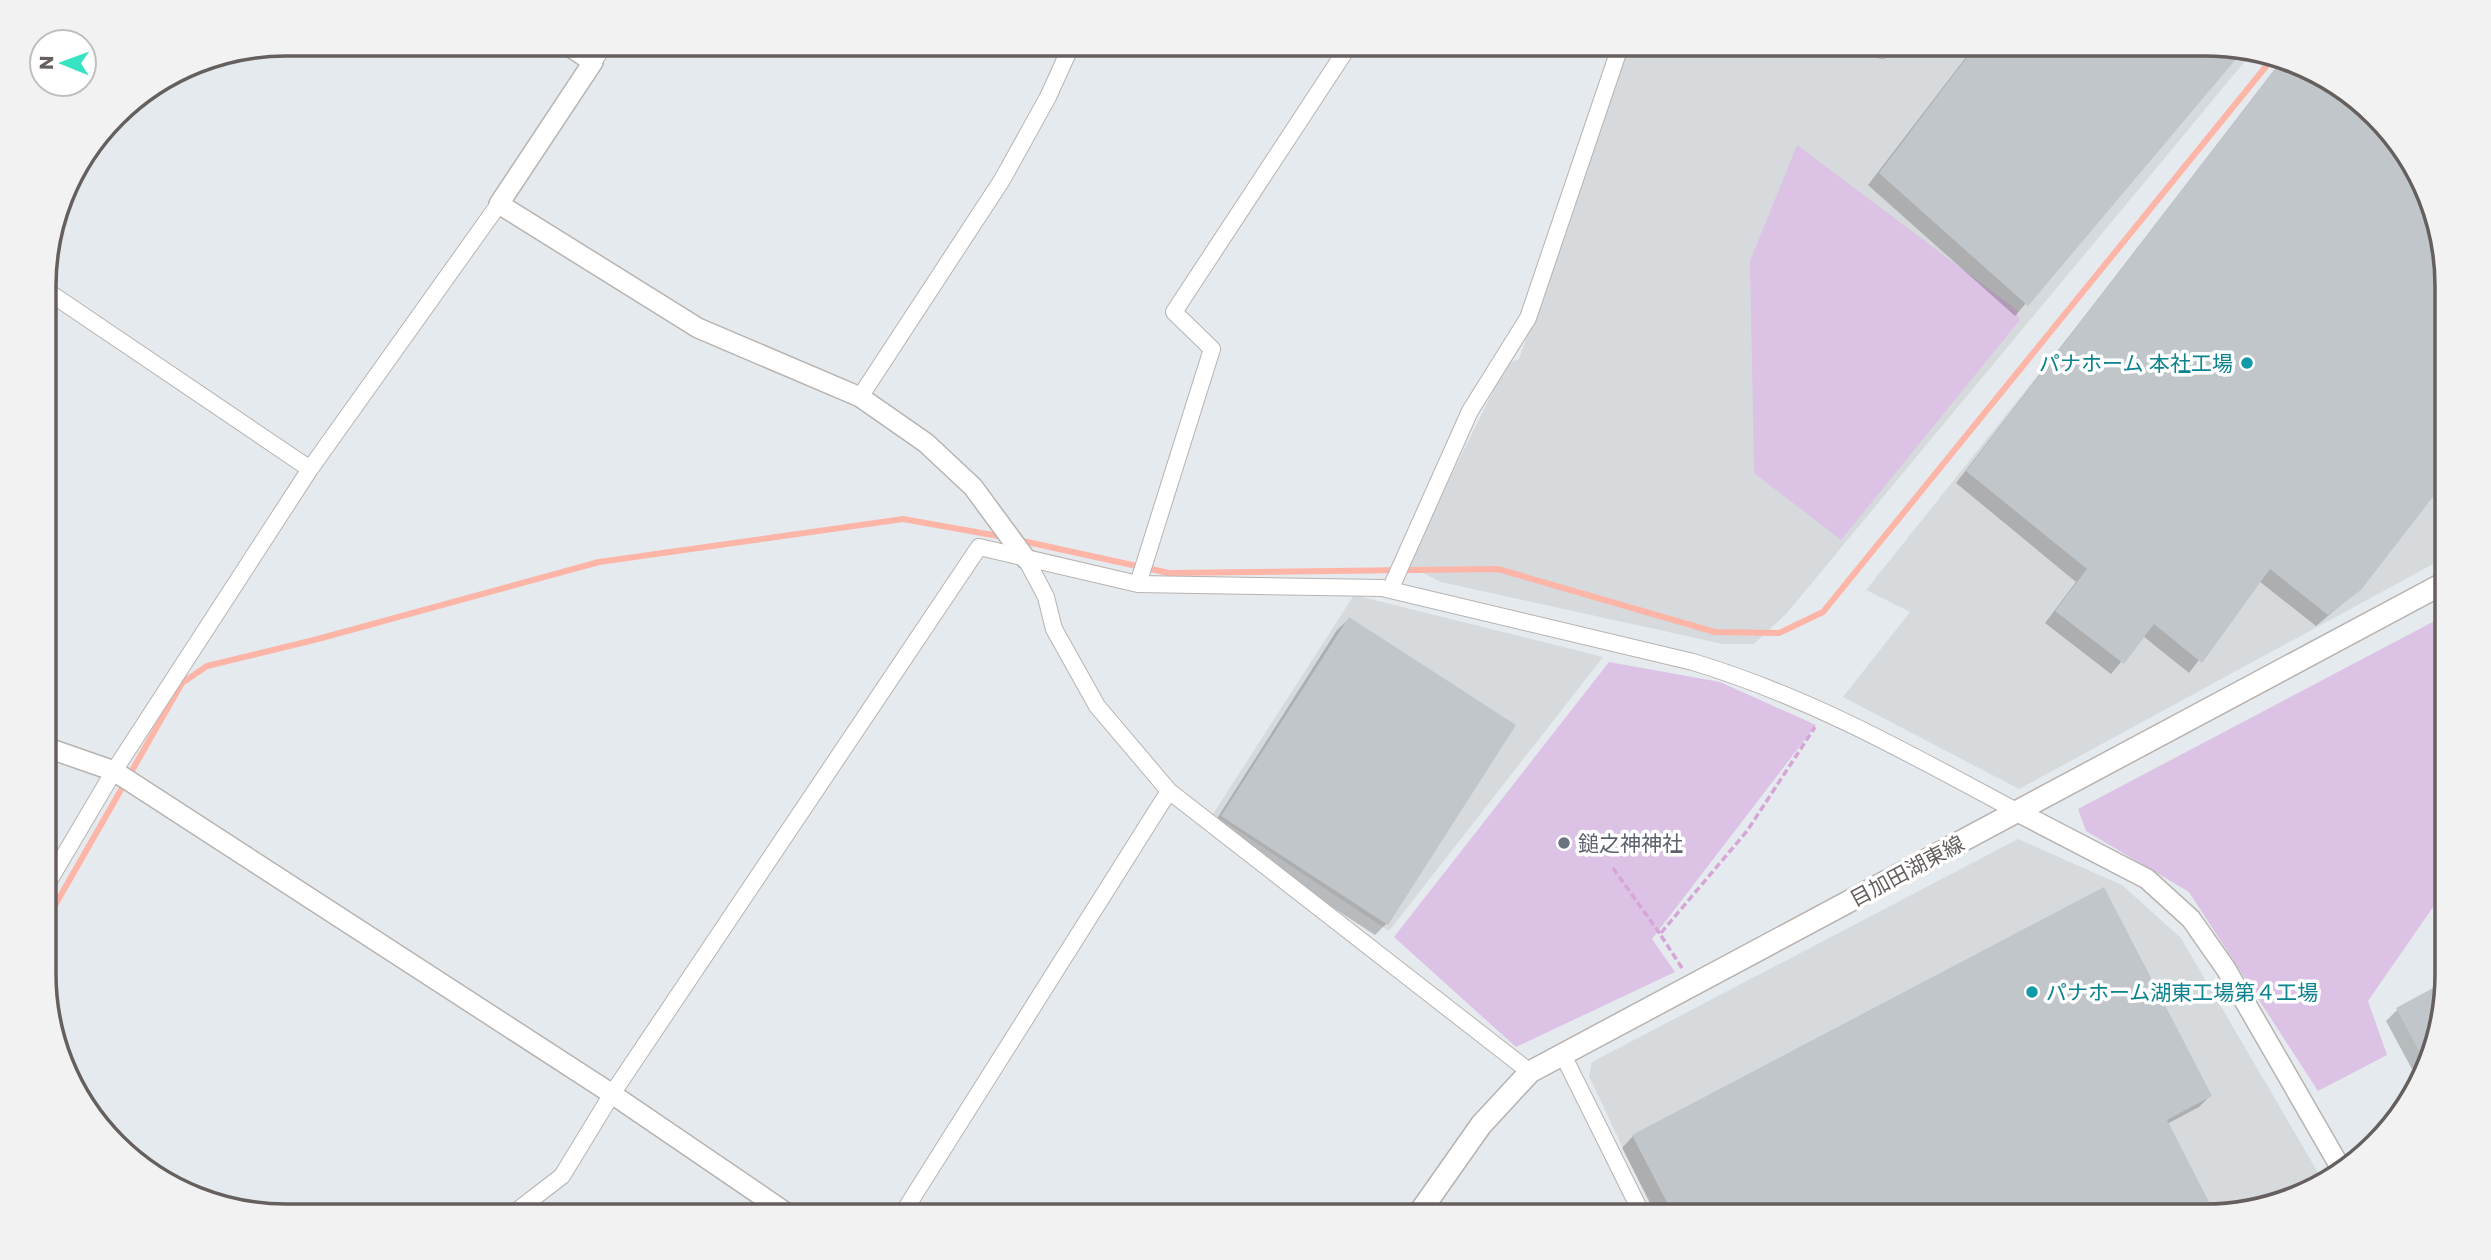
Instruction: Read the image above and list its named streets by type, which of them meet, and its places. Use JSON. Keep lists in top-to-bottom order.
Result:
{
  "streets": {
    "main road": ["目加田湖東線"]
  },
  "places": ["パナホーム 本社工場", "鎚之神神社", "パナホーム湖東工場第４工場"],
  "north": "left"
}
